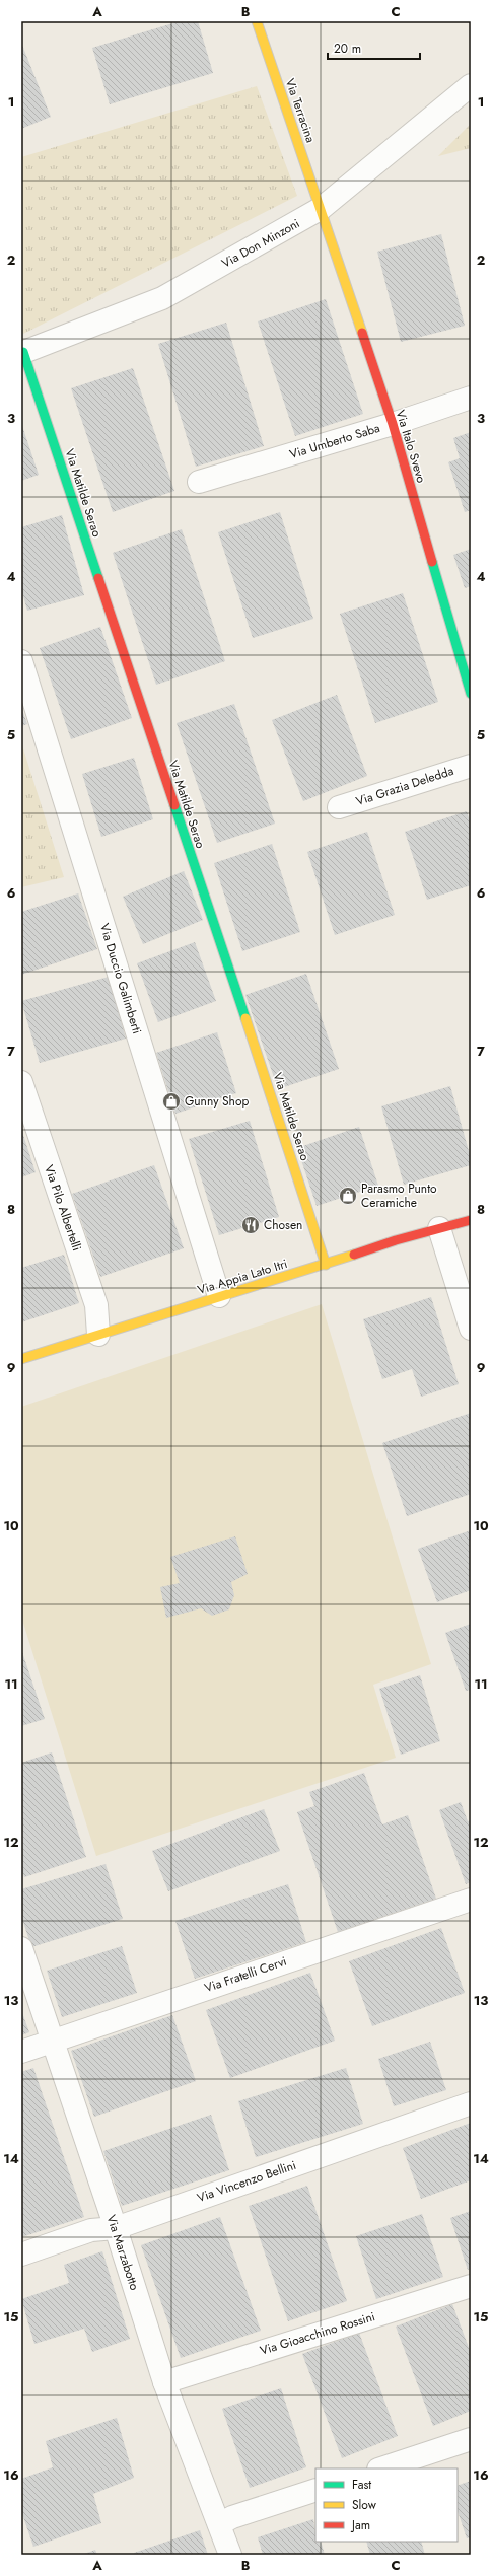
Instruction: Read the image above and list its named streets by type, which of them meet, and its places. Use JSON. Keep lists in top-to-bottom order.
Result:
{
  "streets": {
    "street": [
      "Via Terracina",
      "Via Don Minzoni",
      "Via Umberto Saba",
      "Via Italo Svevo",
      "Via Matilde Serao",
      "Via Grazia Deledda",
      "Via Duccio Galimberti",
      "Via Pilo Albertelli",
      "Via Appia Lato Itri",
      "Via Fratelli Cervi",
      "Via Vincenzo Bellini",
      "Via Marzabotto",
      "Via Gioacchino Rossini"
    ]
  },
  "crossings": [
    ["Via Terracina", "Via Don Minzoni"],
    ["Via Terracina", "Via Italo Svevo"],
    ["Via Don Minzoni", "Via Italo Svevo"],
    ["Via Don Minzoni", "Via Matilde Serao"],
    ["Via Umberto Saba", "Via Italo Svevo"],
    ["Via Matilde Serao", "Via Appia Lato Itri"],
    ["Via Duccio Galimberti", "Via Appia Lato Itri"],
    ["Via Pilo Albertelli", "Via Appia Lato Itri"],
    ["Via Fratelli Cervi", "Via Marzabotto"],
    ["Via Vincenzo Bellini", "Via Marzabotto"],
    ["Via Marzabotto", "Via Gioacchino Rossini"]
  ],
  "places": {
    "shop": ["Gunny Shop", "Parasmo Punto Ceramiche"],
    "restaurant": ["Chosen"]
  },
  "legend": ["Fast", "Slow", "Jam"],
  "scale_bar": "20 m",
  "grid": {
    "columns": ["A", "B", "C"],
    "rows": [
      "1",
      "2",
      "3",
      "4",
      "5",
      "6",
      "7",
      "8",
      "9",
      "10",
      "11",
      "12",
      "13",
      "14",
      "15",
      "16"
    ]
  }
}
